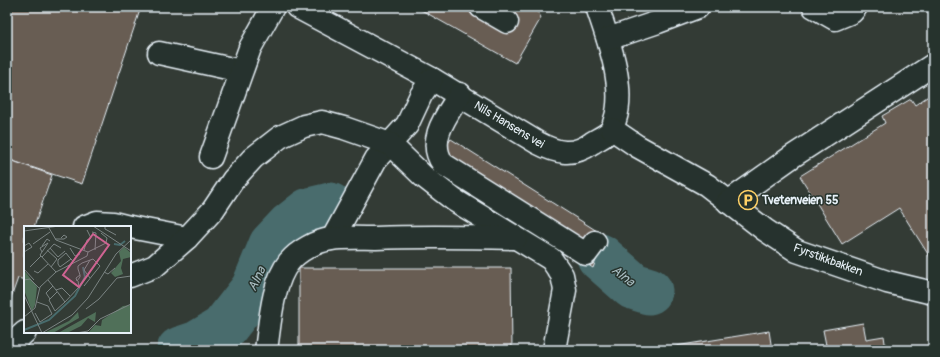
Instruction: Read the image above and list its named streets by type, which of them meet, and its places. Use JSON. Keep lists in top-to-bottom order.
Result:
{
  "streets": {
    "street": ["Nils Hansens vei", "Fyrstikkbakken"]
  },
  "crossings": [
    ["Nils Hansens vei", "Fyrstikkbakken"]
  ],
  "water": ["Alna"],
  "places": {
    "parking": ["Tvetenveien 55"]
  }
}
